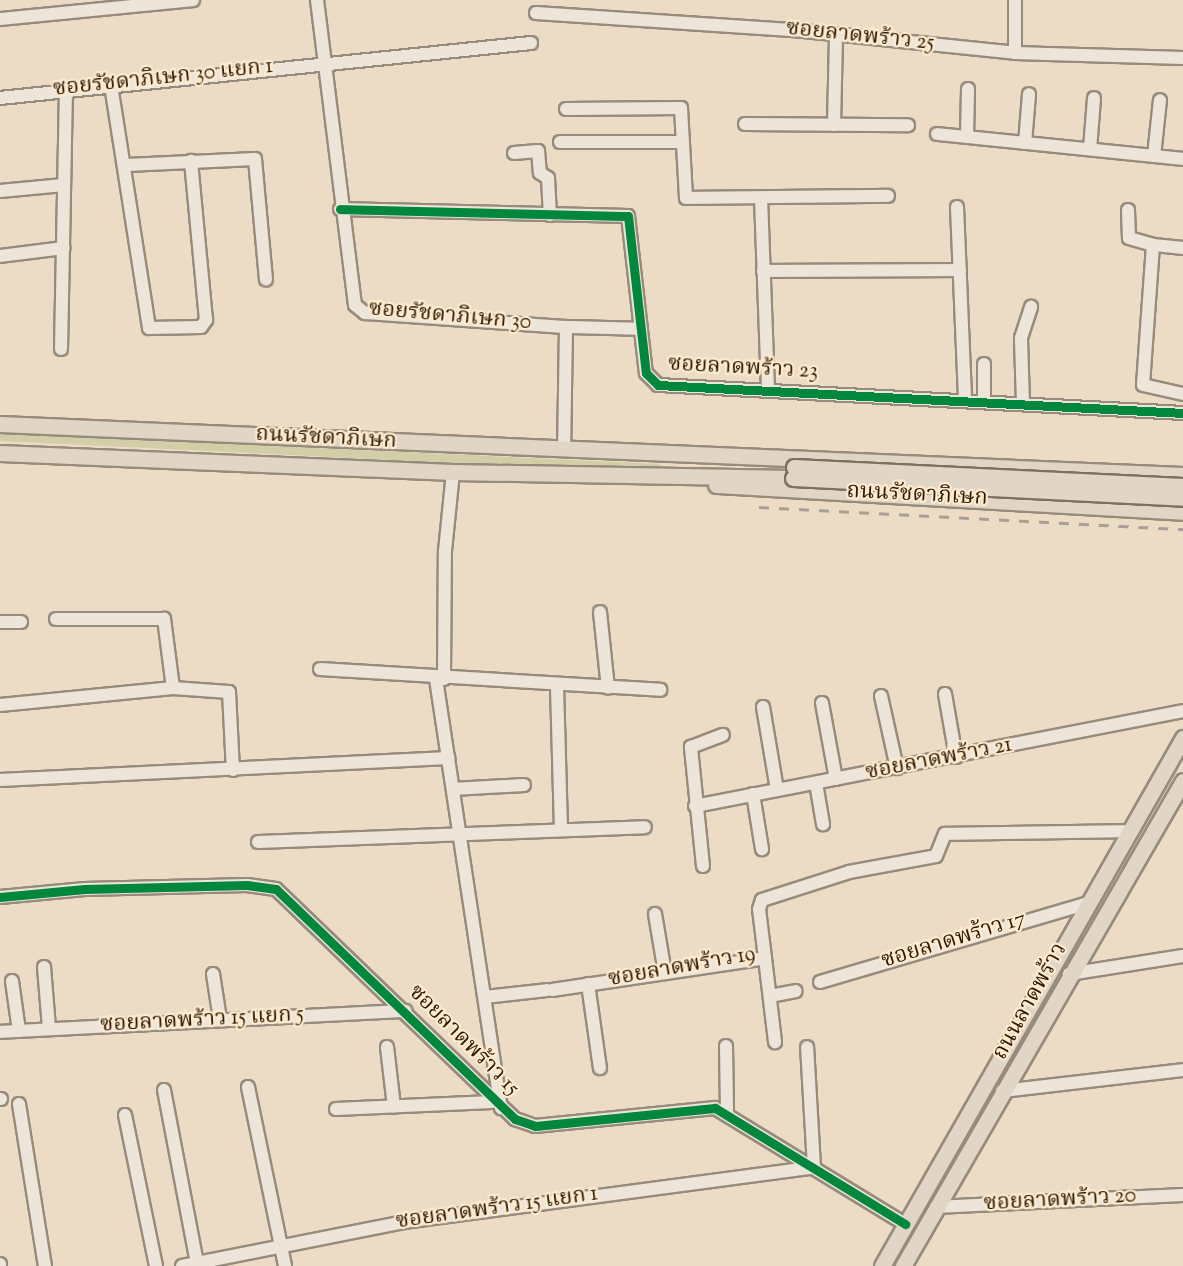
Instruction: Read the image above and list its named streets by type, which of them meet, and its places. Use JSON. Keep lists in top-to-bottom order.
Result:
{
  "streets": {
    "main road": ["ถนนรัชดาภิเษก", "ถนนลาดพร้าว"],
    "street": [
      "ซอยลาดพร้าว 25",
      "ซอยรัชดาภิเษก 30 แยก 1",
      "ซอยรัชดาภิเษก 30",
      "ซอยลาดพร้าว 23",
      "ซอยลาดพร้าว 21",
      "ซอยลาดพร้าว 17",
      "ซอยลาดพร้าว 19",
      "ซอยลาดพร้าว 15 แยก 5",
      "ซอยลาดพร้าว 15",
      "ซอยลาดพร้าว 20",
      "ซอยลาดพร้าว 15 แยก 1"
    ]
  },
  "crossings": [
    ["ซอยรัชดาภิเษก 30 แยก 1", "ซอยรัชดาภิเษก 30"],
    ["ซอยรัชดาภิเษก 30", "ซอยลาดพร้าว 23"],
    ["ซอยลาดพร้าว 17", "ถนนลาดพร้าว"],
    ["ซอยลาดพร้าว 19", "ถนนลาดพร้าว"],
    ["ถนนลาดพร้าว", "ซอยลาดพร้าว 15"],
    ["ถนนลาดพร้าว", "ซอยลาดพร้าว 20"],
    ["ซอยลาดพร้าว 15 แยก 5", "ซอยลาดพร้าว 15"],
    ["ซอยลาดพร้าว 15", "ซอยลาดพร้าว 15 แยก 1"]
  ]
}
